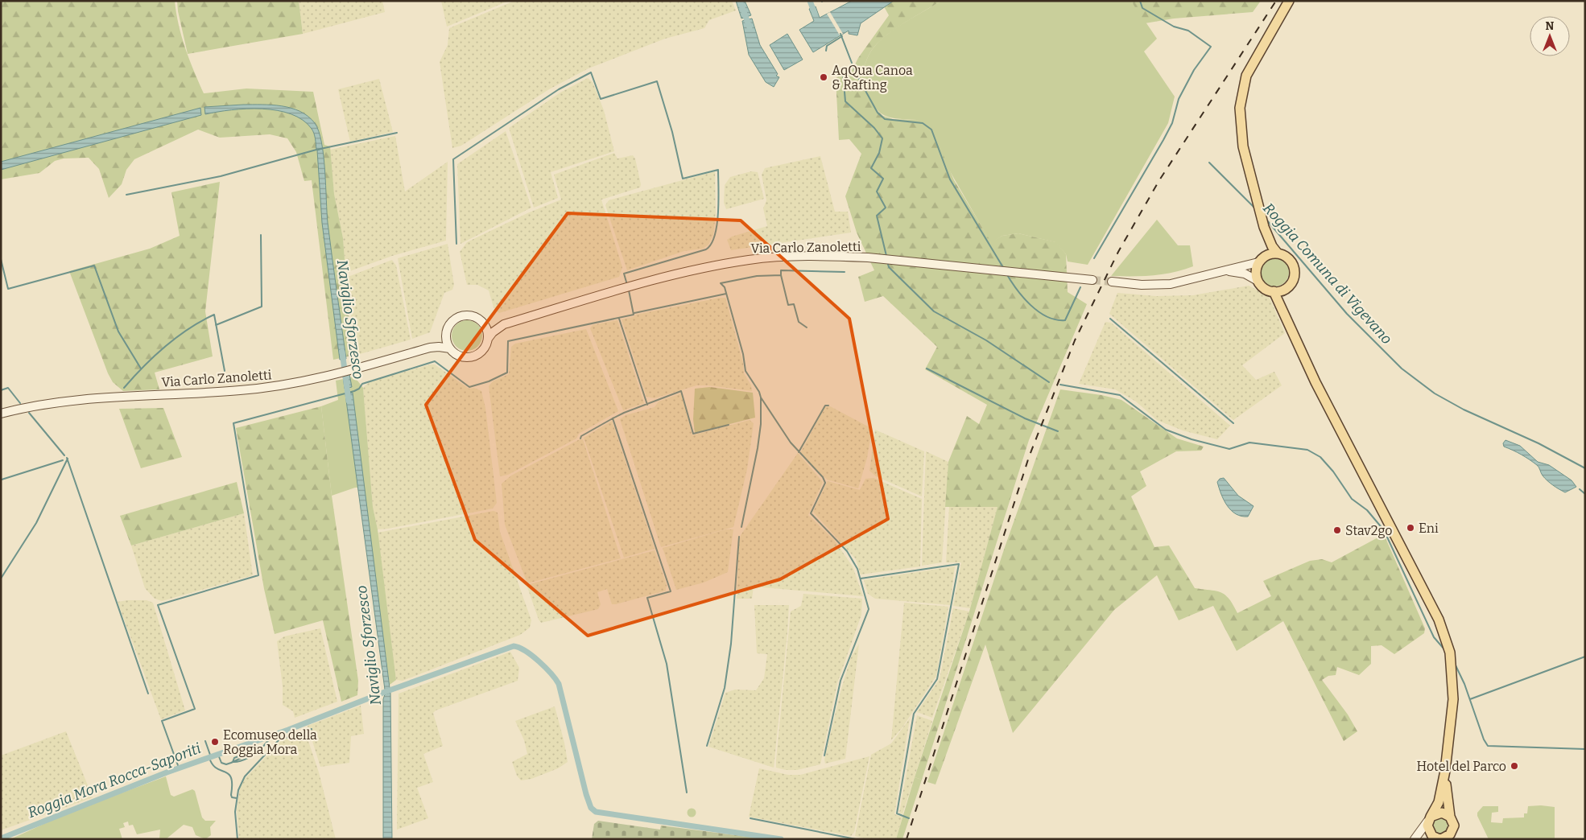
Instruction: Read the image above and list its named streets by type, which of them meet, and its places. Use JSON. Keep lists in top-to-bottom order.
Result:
{
  "streets": {
    "main road": ["Via Carlo Zanoletti"]
  },
  "water": ["Roggia Comuna di Vigevano", "Naviglio Sforzesco", "Roggia Mora Rocca-Saporiti"],
  "places": [
    "AqQua Canoa & Rafting",
    "Eni",
    "Stav2go",
    "Ecomuseo della Roggia Mora",
    "Hotel del Parco"
  ],
  "north": "top"
}
